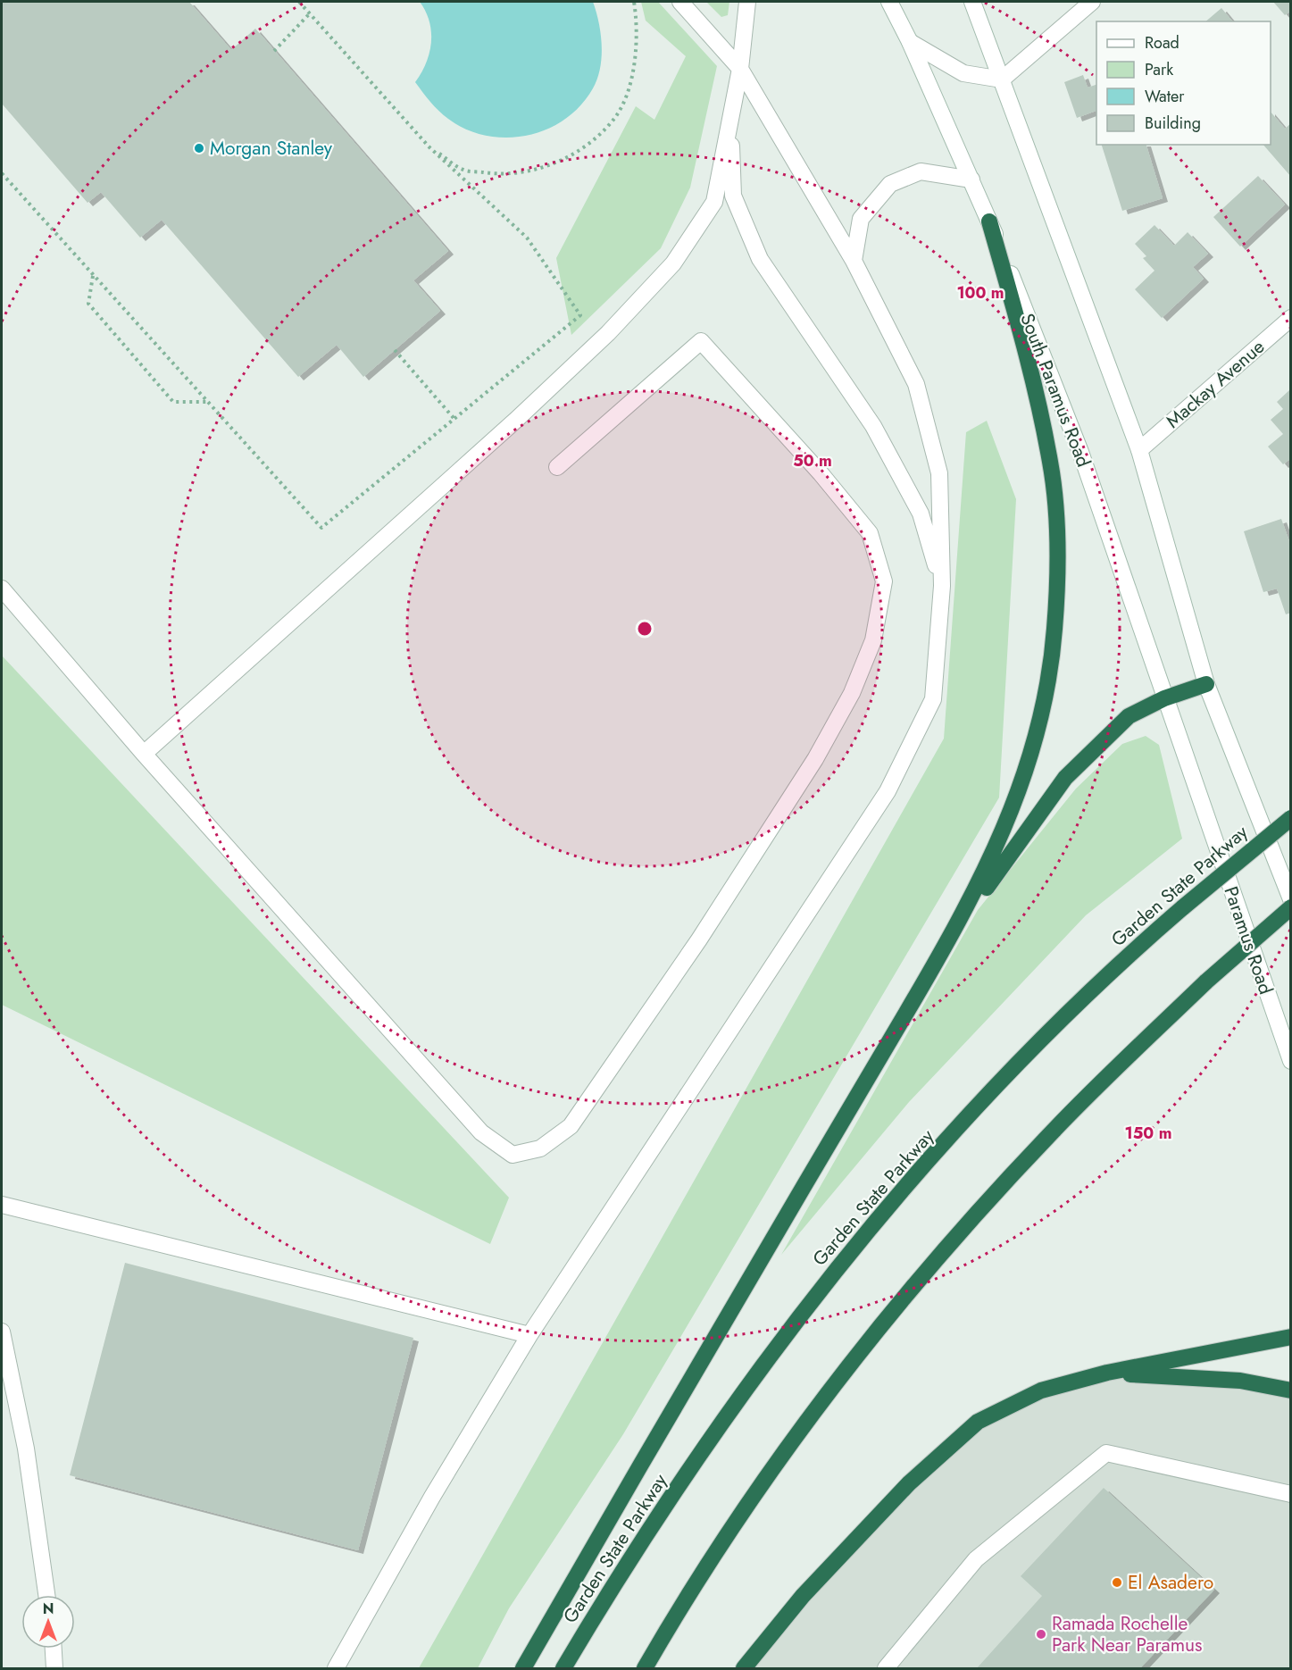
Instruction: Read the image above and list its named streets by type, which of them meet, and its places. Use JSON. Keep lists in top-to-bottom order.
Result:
{
  "streets": {
    "highway": ["Garden State Parkway"],
    "main road": ["Mackay Avenue", "South Paramus Road", "Paramus Road"]
  },
  "crossings": [
    ["South Paramus Road", "Paramus Road"]
  ],
  "places": ["Morgan Stanley", "El Asadero", "Ramada Rochelle Park Near Paramus"],
  "legend": [
    "Road",
    "Park",
    "Water",
    "Building"
  ],
  "north": "top",
  "rings": ["100 m", "50 m", "150 m"]
}
